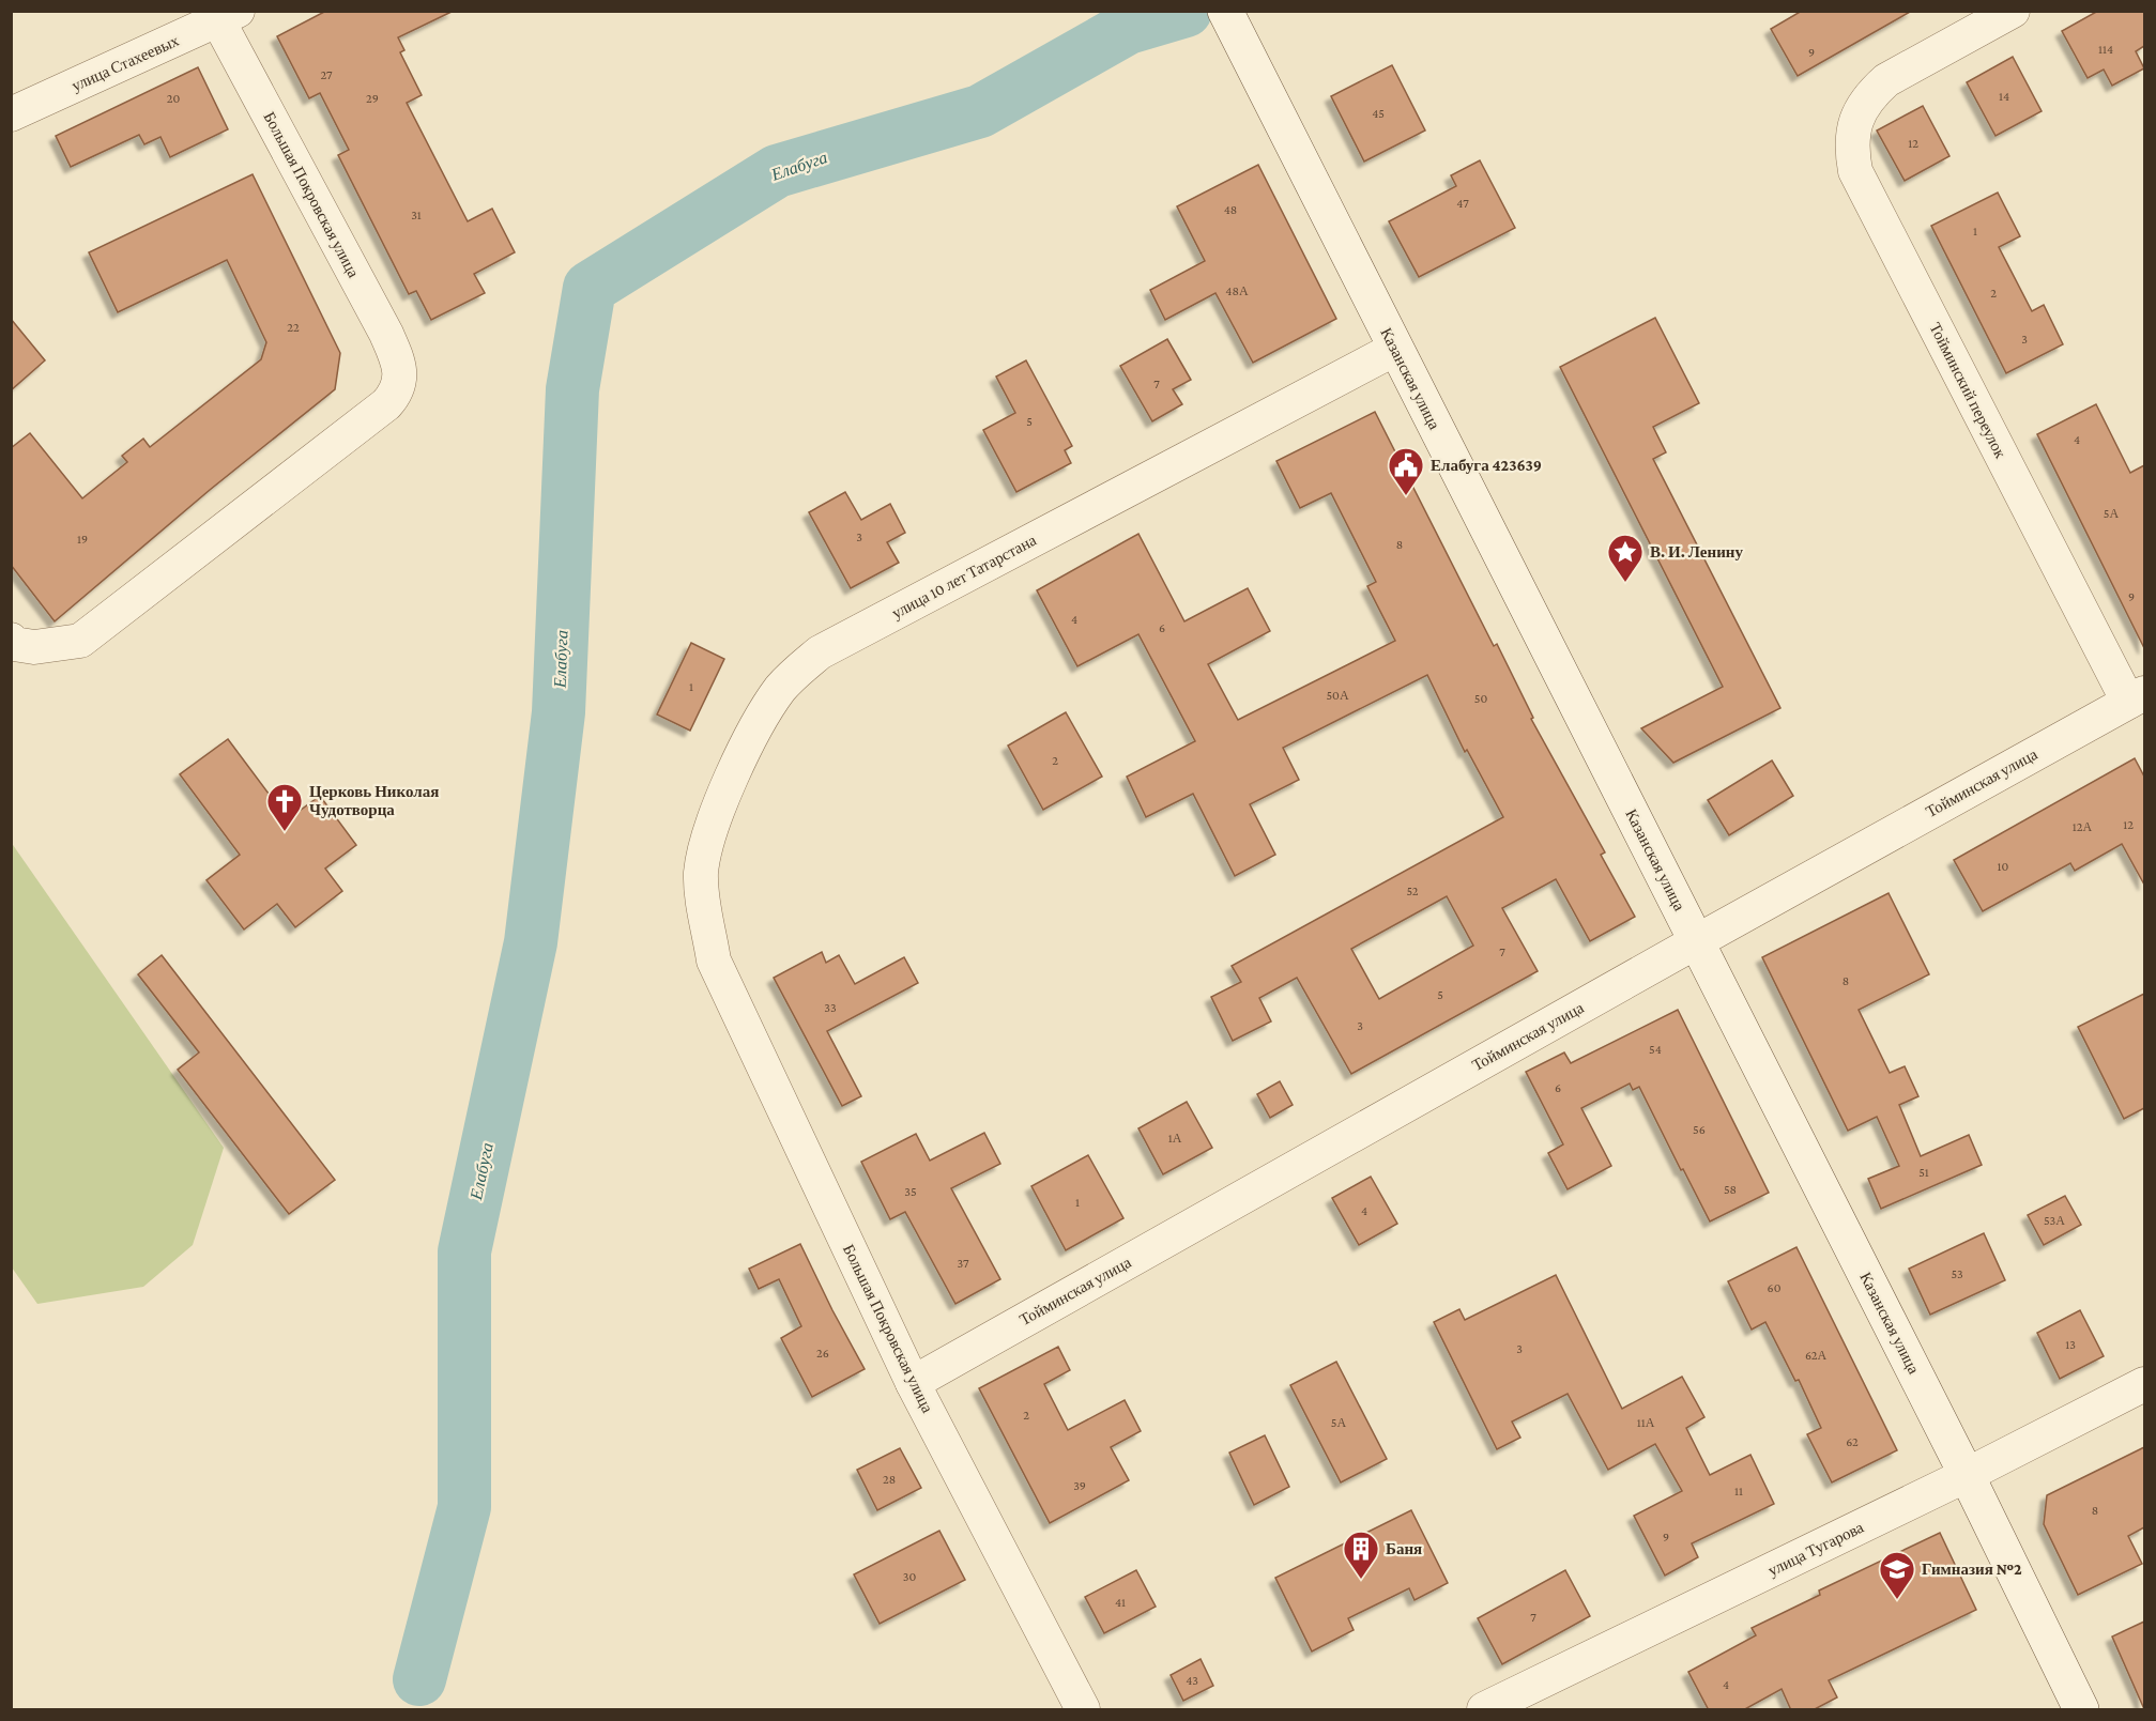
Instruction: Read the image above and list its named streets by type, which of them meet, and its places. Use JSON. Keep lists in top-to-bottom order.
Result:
{
  "streets": {
    "street": [
      "улица Стахеевых",
      "Большая Покровская улица",
      "Казанская улица",
      "Тойминский переулок",
      "улица 10 лет Татарстана",
      "Тойминская улица",
      "улица Тугарова"
    ]
  },
  "crossings": [
    ["улица Стахеевых", "Большая Покровская улица"],
    ["Большая Покровская улица", "улица 10 лет Татарстана"],
    ["Большая Покровская улица", "Тойминская улица"],
    ["Казанская улица", "улица 10 лет Татарстана"],
    ["Казанская улица", "Тойминская улица"],
    ["Казанская улица", "улица Тугарова"],
    ["Тойминский переулок", "Тойминская улица"]
  ],
  "water": ["Елабуга"],
  "places": {
    "public building": ["Елабуга 423639"],
    "place": ["В. И. Ленину"],
    "church": ["Церковь Николая Чудотворца"],
    "building": ["Баня"],
    "school or university": ["Гимназия №2"]
  },
  "house_numbers": [
    "114",
    "9",
    "27",
    "14",
    "20",
    "29",
    "45",
    "12",
    "47",
    "48",
    "31",
    "1",
    "48А",
    "2",
    "22",
    "3",
    "7",
    "5",
    "4",
    "5А",
    "3",
    "19",
    "8",
    "9",
    "4",
    "6",
    "1",
    "50А",
    "50",
    "2",
    "12",
    "12А",
    "10",
    "52",
    "7",
    "8",
    "5",
    "33",
    "3",
    "54",
    "6",
    "56",
    "1А",
    "51",
    "58",
    "35",
    "1",
    "4",
    "53А",
    "37",
    "53",
    "60",
    "13",
    "3",
    "26",
    "62А",
    "2",
    "5А",
    "11А",
    "62",
    "28",
    "39",
    "11",
    "8",
    "9",
    "30",
    "41",
    "7",
    "43",
    "4"
  ]
}
